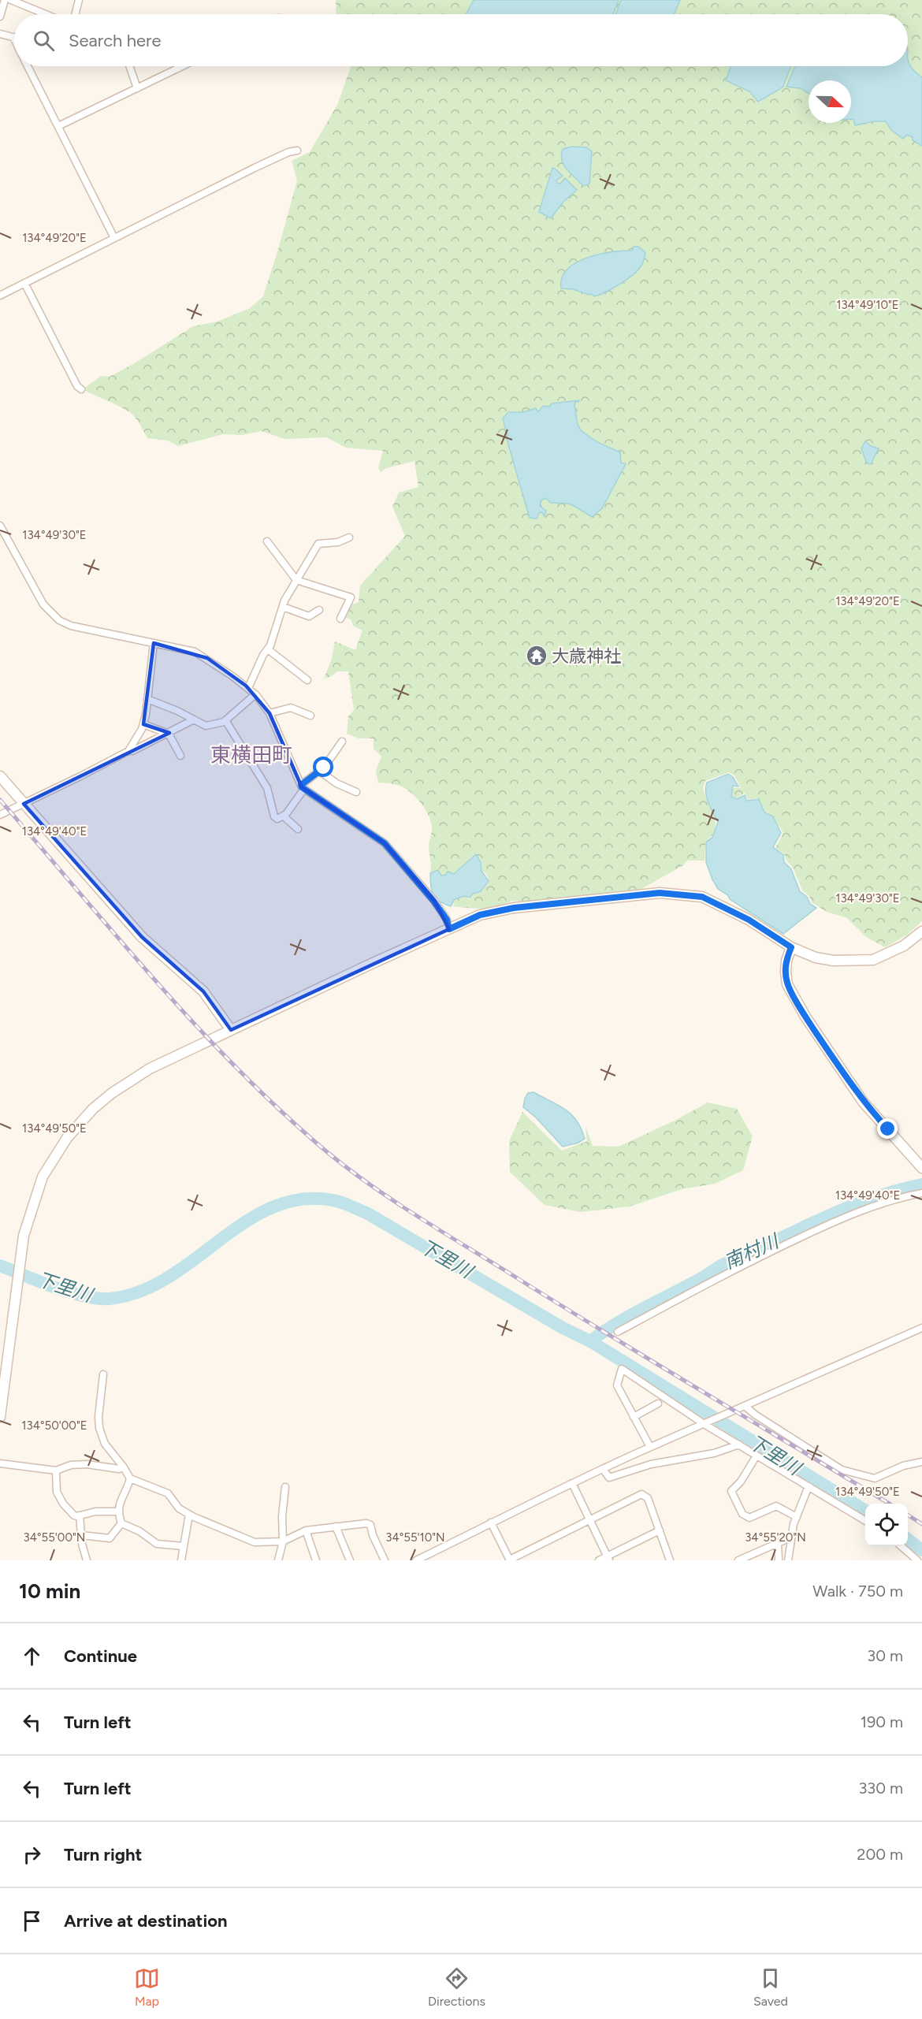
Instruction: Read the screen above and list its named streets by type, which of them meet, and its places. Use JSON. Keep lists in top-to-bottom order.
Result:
{
  "districts": ["東横田町"],
  "water": ["南村川", "下里川"],
  "places": {
    "temple": ["大歳神社"]
  },
  "north": "right",
  "page": {
    "search": "Search here",
    "heading": ["10 min", "Walk · 750 m"],
    "list": [
      ["Continue", "30 m"],
      ["Turn left", "190 m"],
      ["Turn left", "330 m"],
      ["Turn right", "200 m"],
      "Arrive at destination"
    ],
    "nav": ["Map", "Directions", "Saved"]
  },
  "coordinates": [
    "134°49'20\"E",
    "134°49'10\"E",
    "134°49'30\"E",
    "134°49'40\"E",
    "134°49'50\"E",
    "134°50'00\"E",
    "34°55'00\"N",
    "34°55'10\"N",
    "34°55'20\"N"
  ]
}
